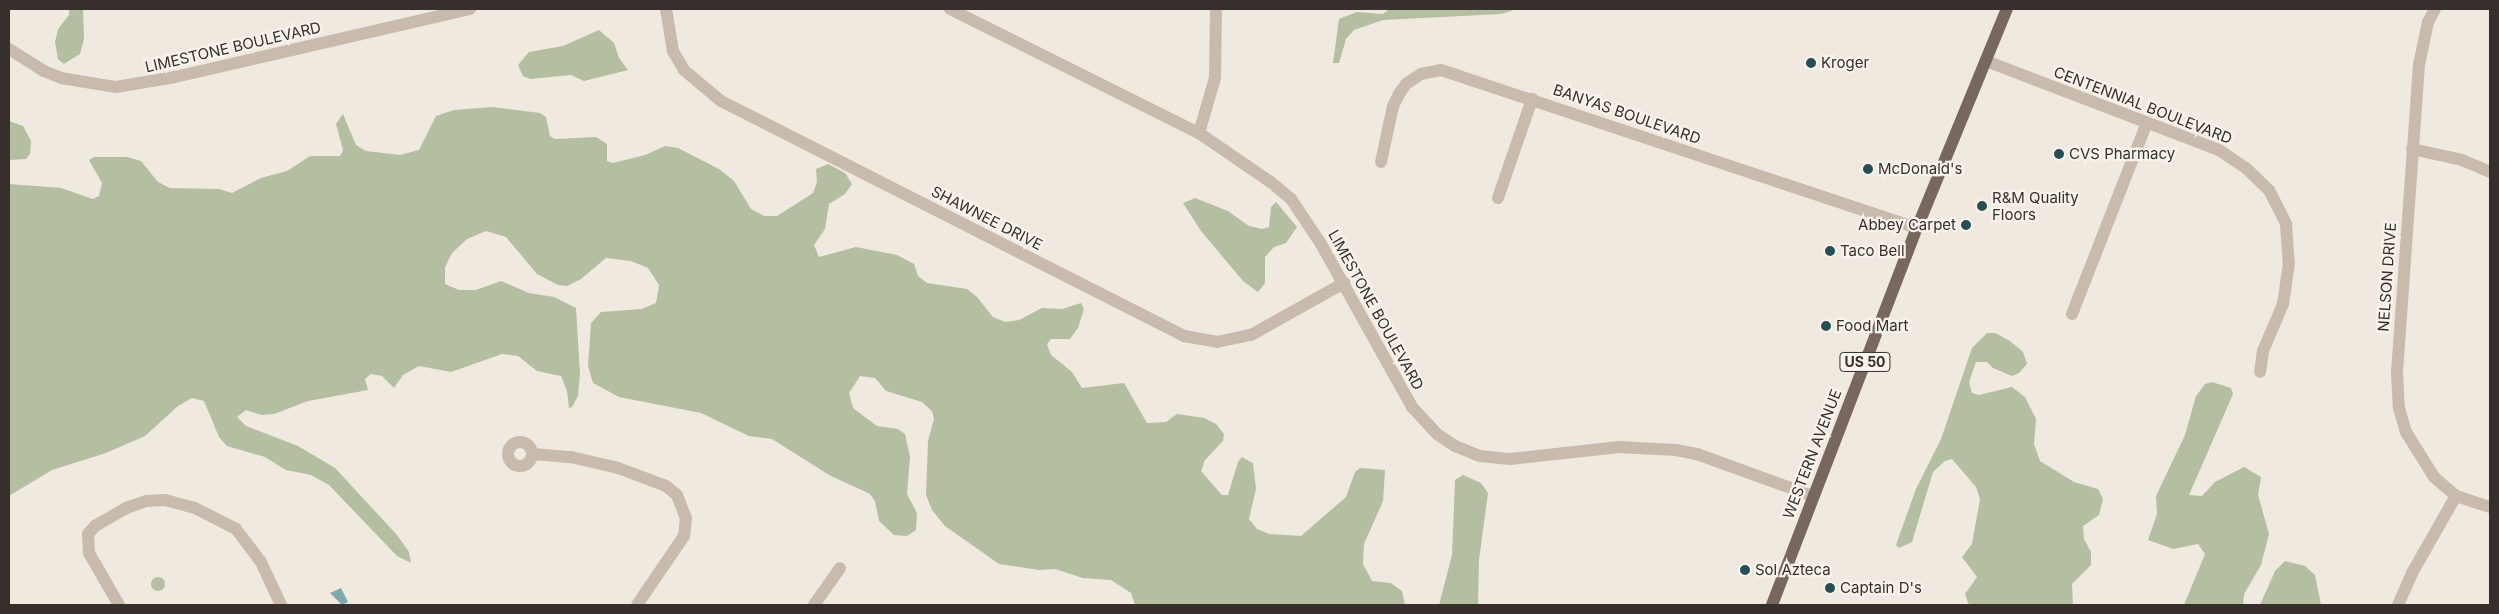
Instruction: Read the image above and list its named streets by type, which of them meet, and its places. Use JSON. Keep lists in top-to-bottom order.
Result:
{
  "streets": {
    "main road": ["US 50", "WESTERN AVENUE"],
    "street": [
      "LIMESTONE BOULEVARD",
      "CENTENNIAL BOULEVARD",
      "BANYAS BOULEVARD",
      "SHAWNEE DRIVE",
      "NELSON DRIVE"
    ]
  },
  "crossings": [
    ["LIMESTONE BOULEVARD", "SHAWNEE DRIVE"],
    ["LIMESTONE BOULEVARD", "WESTERN AVENUE"],
    ["CENTENNIAL BOULEVARD", "WESTERN AVENUE"],
    ["BANYAS BOULEVARD", "WESTERN AVENUE"]
  ],
  "places": [
    "Kroger",
    "CVS Pharmacy",
    "McDonald's",
    "R&M Quality Floors",
    "Abbey Carpet",
    "Taco Bell",
    "Food Mart",
    "Sol Azteca",
    "Captain D's"
  ]
}
